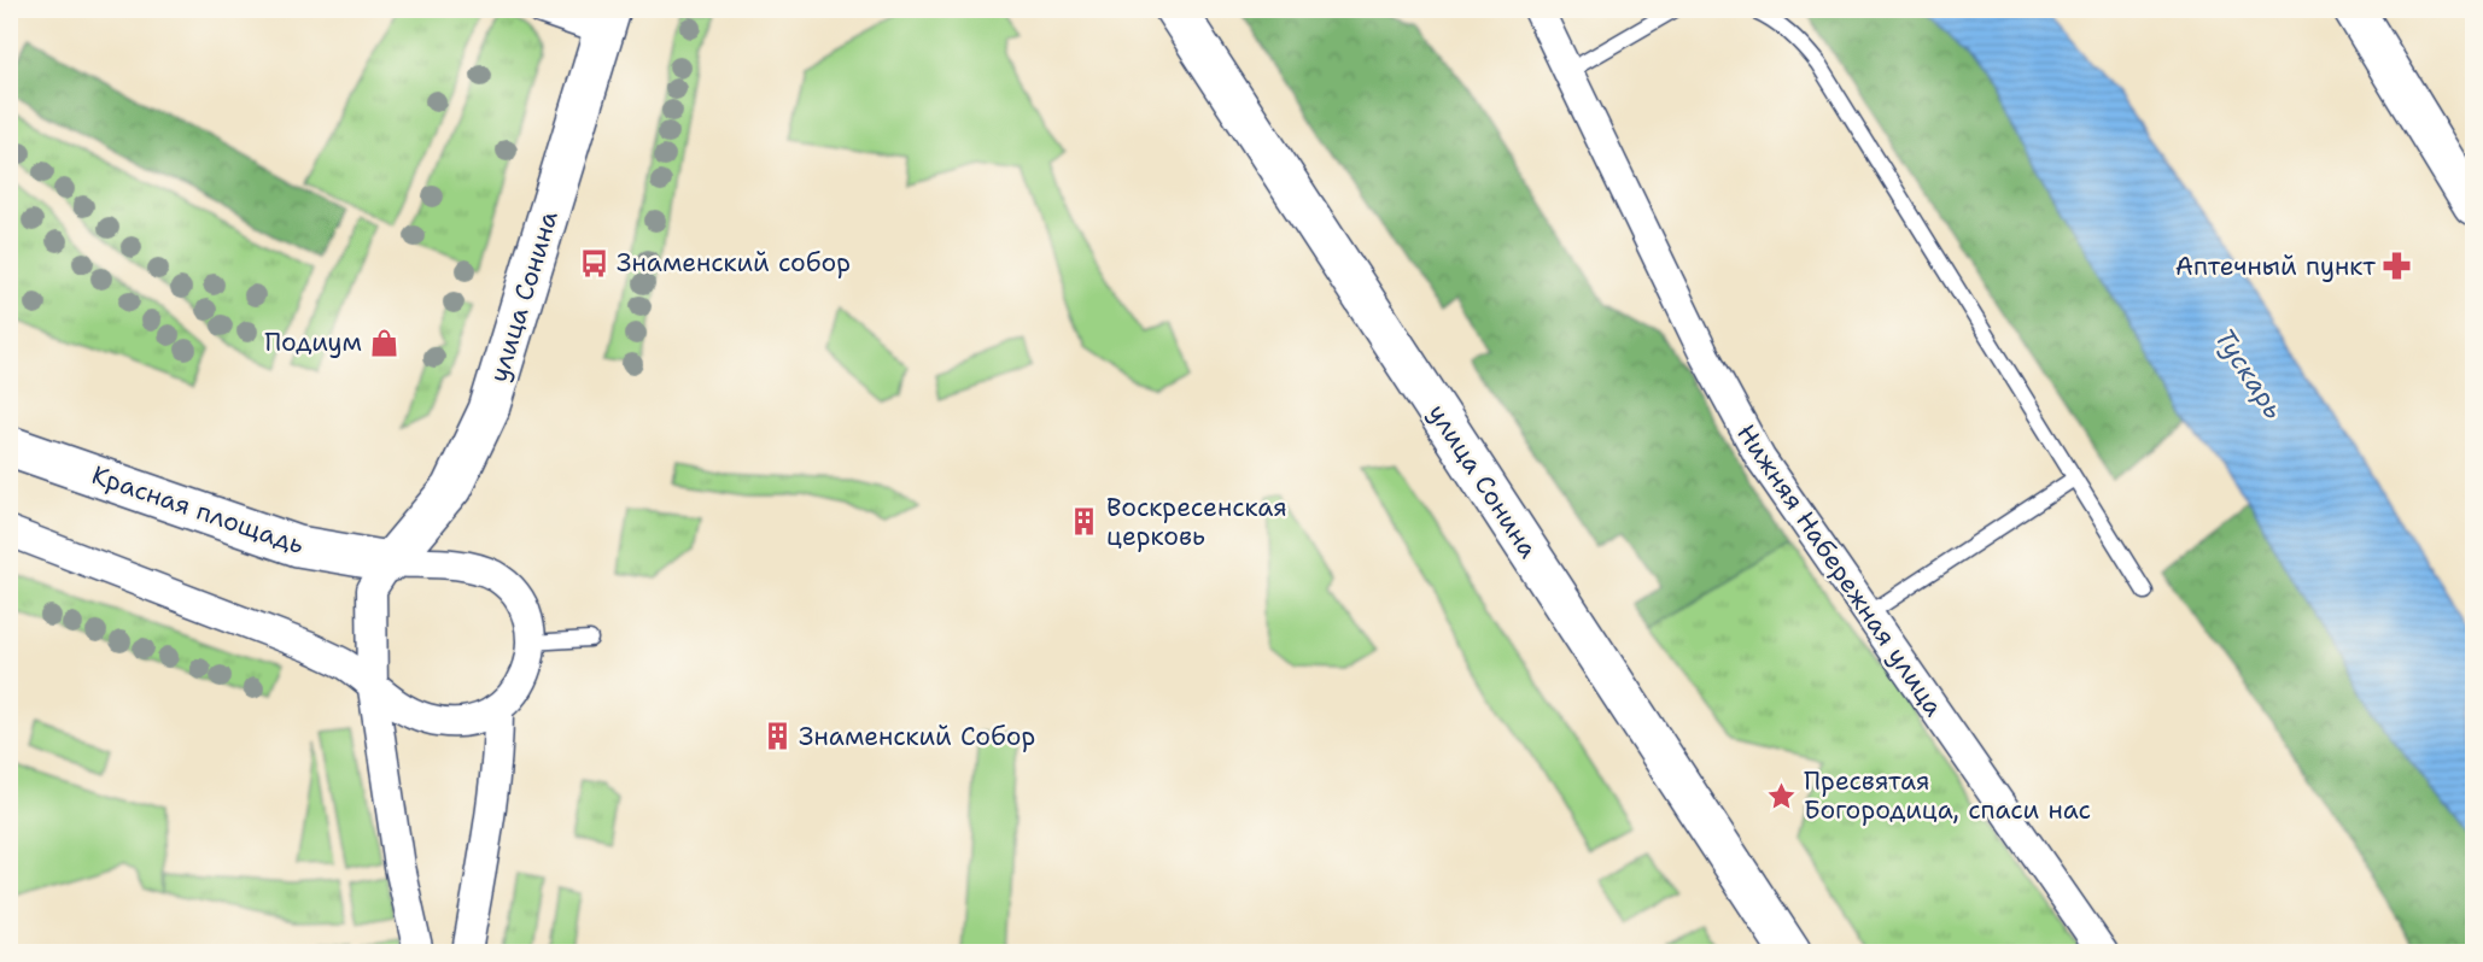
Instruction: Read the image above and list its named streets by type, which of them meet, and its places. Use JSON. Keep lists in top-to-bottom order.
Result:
{
  "streets": {
    "main road": ["улица Сонина", "Красная площадь"],
    "street": ["Нижняя Набережная улица"]
  },
  "crossings": [
    ["улица Сонина", "Красная площадь"]
  ],
  "water": ["Тускарь"],
  "places": {
    "bus stop": ["Знаменский собор"],
    "pharmacy": ["Аптечный пункт"],
    "shop": ["Подиум"],
    "building": ["Воскресенская церковь", "Знаменский Собор"],
    "place": ["Пресвятая Богородица, спаси нас"]
  }
}
